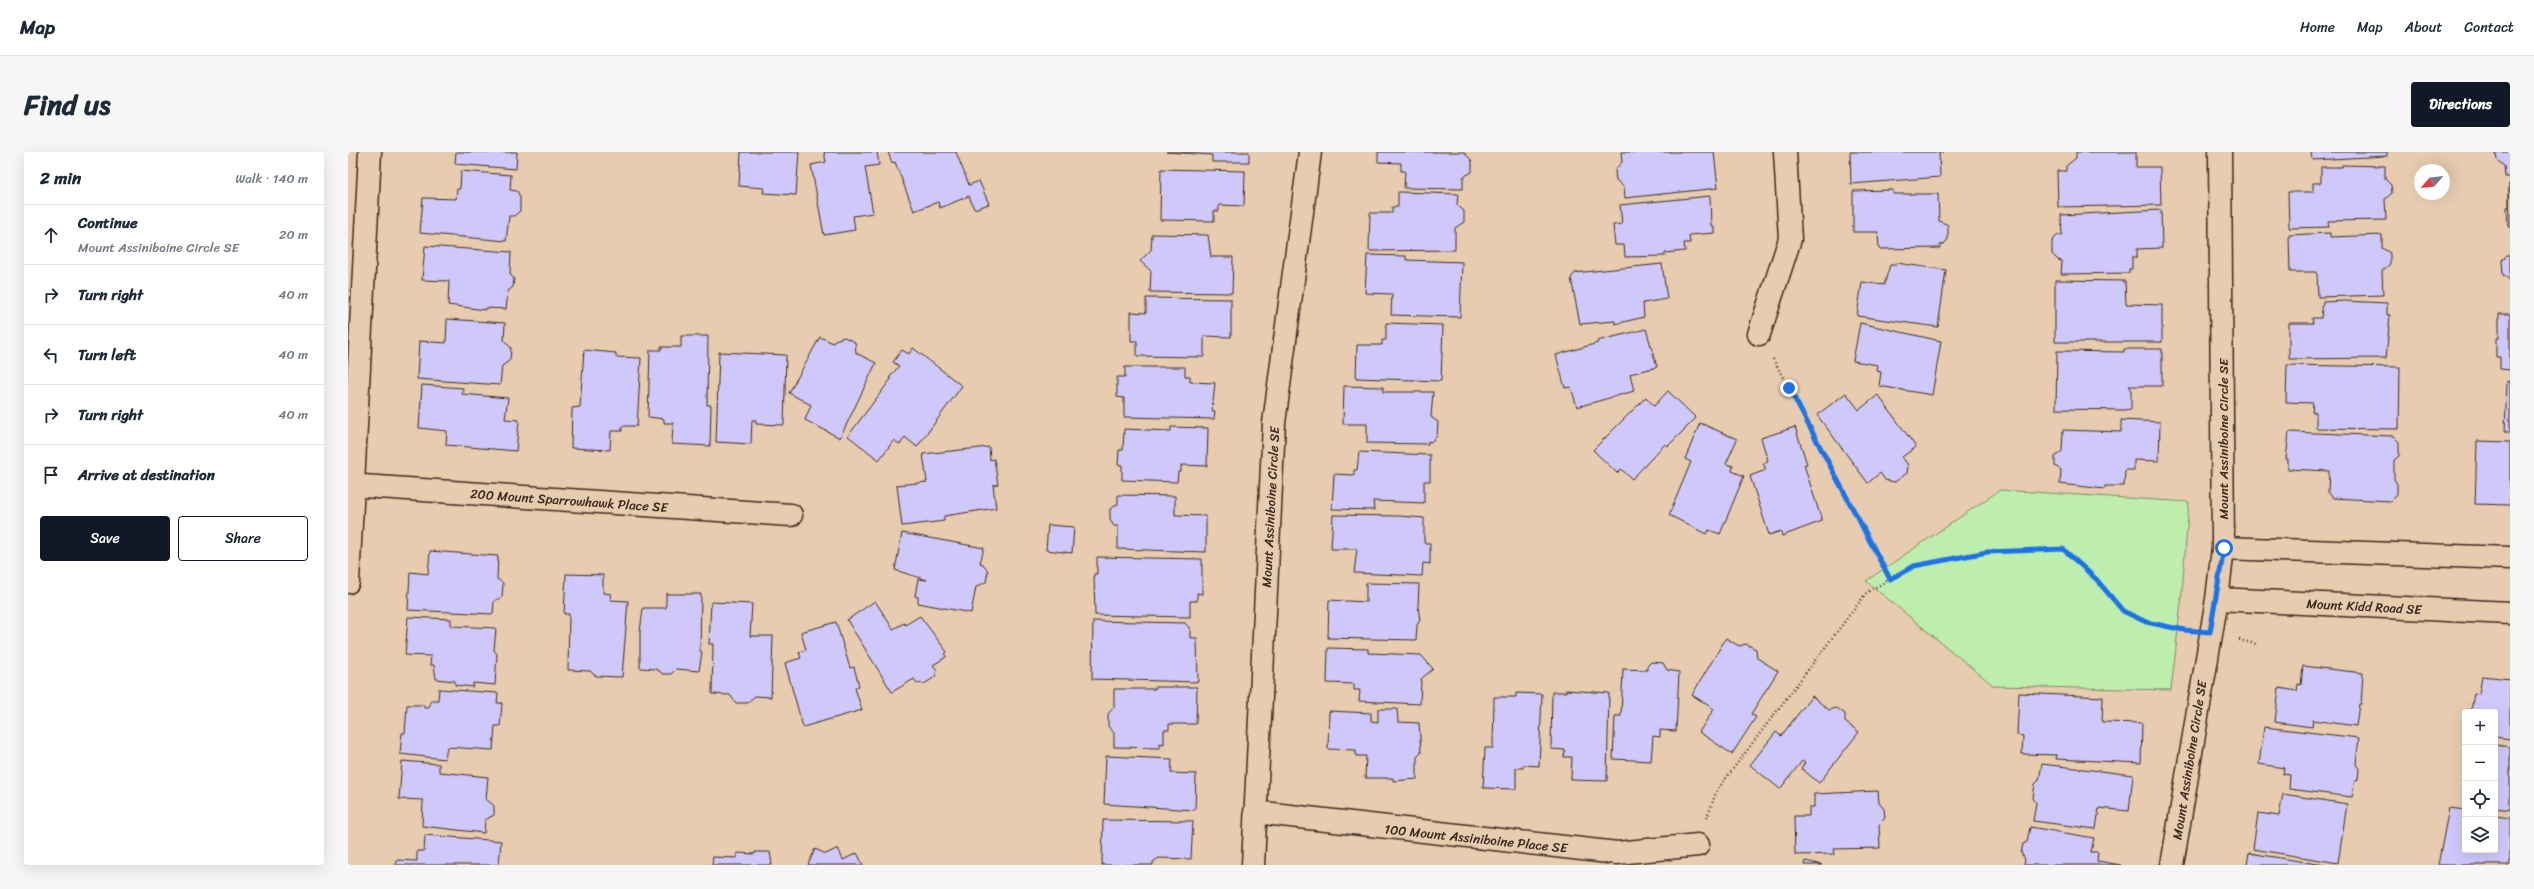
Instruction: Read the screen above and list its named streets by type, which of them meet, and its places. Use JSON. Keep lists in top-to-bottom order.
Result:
{
  "streets": {
    "street": [
      "Mount Assiniboine Circle SE",
      "200 Mount Sparrowhawk Place SE",
      "Mount Kidd Road SE",
      "100 Mount Assiniboine Place SE"
    ]
  },
  "crossings": [
    ["Mount Assiniboine Circle SE", "Mount Kidd Road SE"],
    ["Mount Assiniboine Circle SE", "100 Mount Assiniboine Place SE"]
  ],
  "north": "bottom left",
  "page": {
    "header": "Map",
    "nav": [
      "Home",
      "Map",
      "About",
      "Contact"
    ],
    "title": "Find us",
    "buttons": [
      "Directions",
      ["Save", "Share"]
    ],
    "heading": ["2 min", "Walk · 140 m"],
    "list": [
      ["Continue", "Mount Assiniboine Circle SE", "20 m"],
      ["Turn right", "40 m"],
      ["Turn left", "40 m"],
      ["Turn right", "40 m"],
      "Arrive at destination"
    ],
    "map_buttons": ["+", "−"]
  }
}
